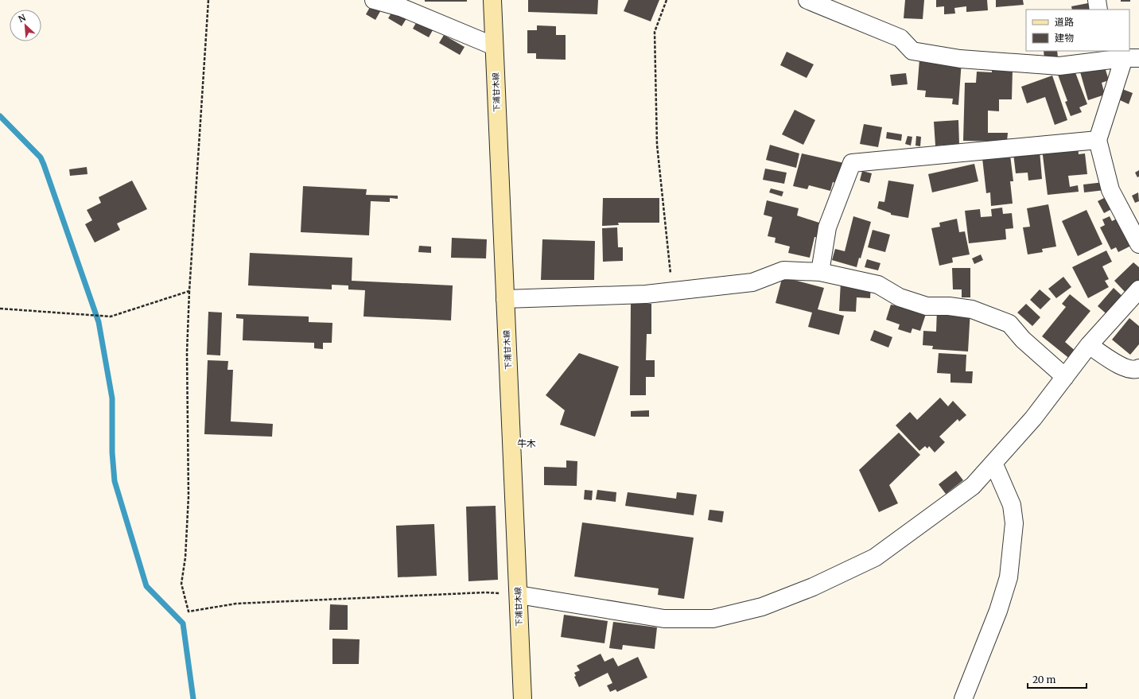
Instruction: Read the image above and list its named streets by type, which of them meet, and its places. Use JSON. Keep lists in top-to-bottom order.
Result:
{
  "streets": {
    "main road": ["下浦甘木線"]
  },
  "districts": ["牛木"],
  "legend": ["道路", "建物"],
  "scale_bar": "20 m",
  "north": "top left"
}
